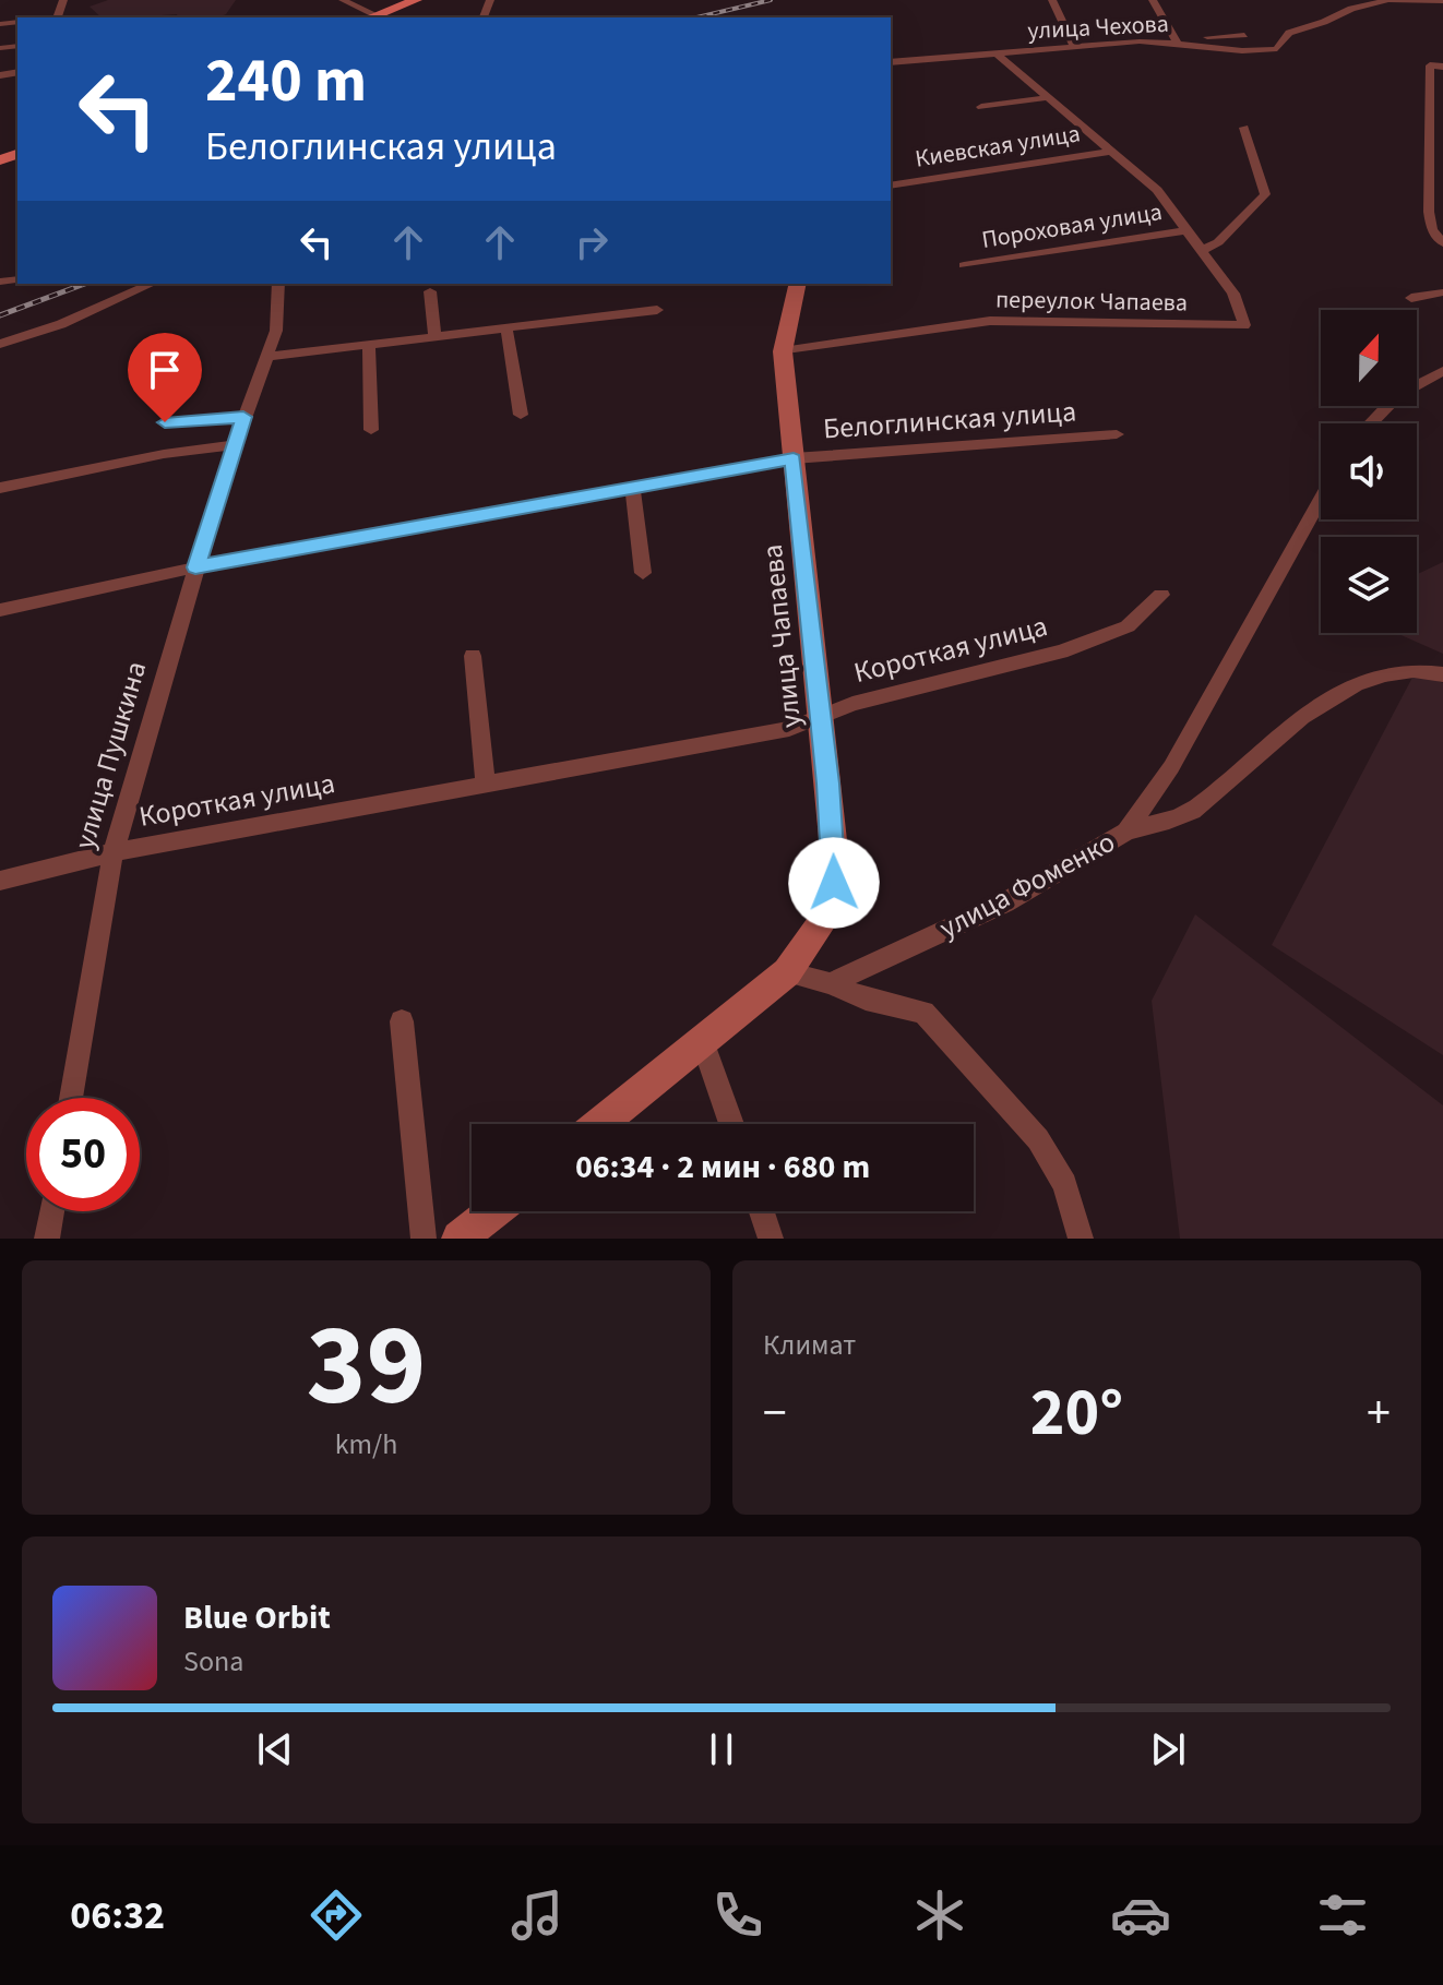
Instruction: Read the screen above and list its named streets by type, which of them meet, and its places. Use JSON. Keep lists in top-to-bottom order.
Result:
{
  "streets": {
    "main road": ["улица Чапаева"],
    "street": [
      "улица Чехова",
      "Киевская улица",
      "Пороховая улица",
      "переулок Чапаева",
      "Белоглинская улица",
      "Короткая улица",
      "улица Пушкина",
      "улица Фоменко"
    ]
  },
  "crossings": [
    ["улица Чехова", "Пороховая улица"],
    ["Киевская улица", "Пороховая улица"],
    ["Пороховая улица", "переулок Чапаева"],
    ["переулок Чапаева", "улица Чапаева"],
    ["Белоглинская улица", "улица Чапаева"],
    ["Белоглинская улица", "улица Пушкина"],
    ["улица Чапаева", "Короткая улица"],
    ["Короткая улица", "улица Пушкина"]
  ],
  "north": "top",
  "page": {
    "turn": ["240 m", "Белоглинская улица"],
    "limit": "50",
    "trip": "06:34 · 2 мин · 680 m",
    "tile": [
      ["39", "km/h"],
      "Климат"
    ],
    "heat": ["−", "20°", "+"],
    "song": ["Blue Orbit", "Sona"],
    "tabs": "06:32"
  }
}
